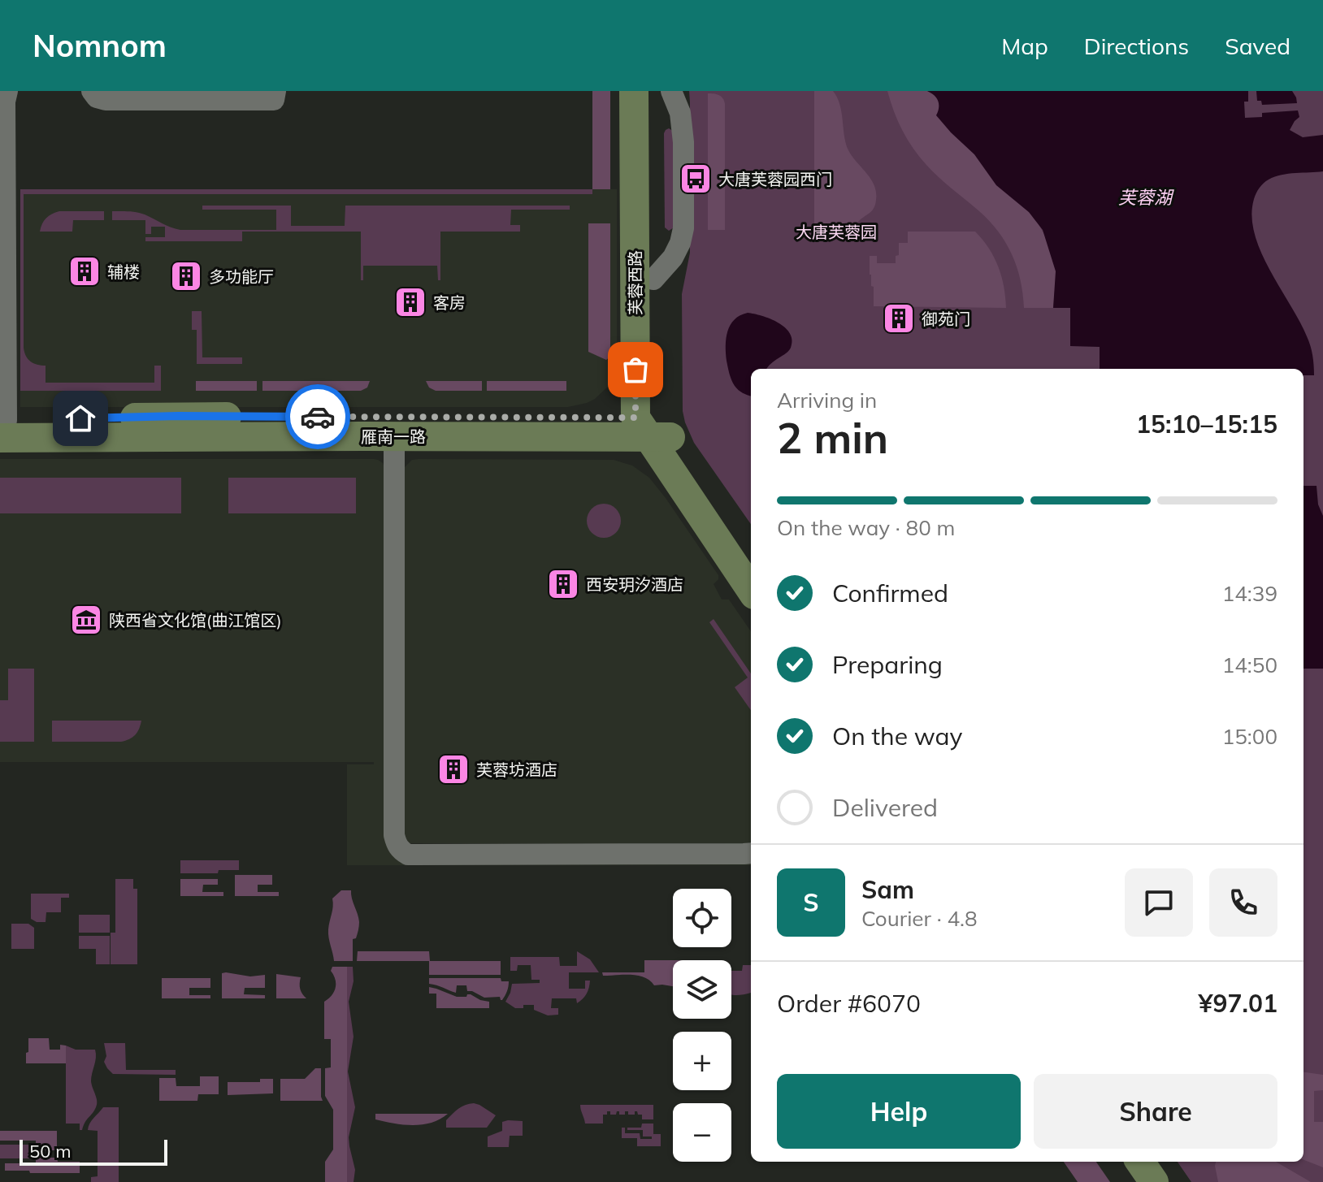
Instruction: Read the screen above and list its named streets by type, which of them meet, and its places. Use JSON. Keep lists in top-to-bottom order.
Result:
{
  "streets": {
    "main road": ["芙蓉西路", "雁南一路"]
  },
  "crossings": [
    ["芙蓉西路", "雁南一路"]
  ],
  "water": ["芙蓉湖"],
  "parks": ["大唐芙蓉园"],
  "places": {
    "bus stop": ["大唐芙蓉园西门"],
    "building": [
      "辅楼",
      "多功能厅",
      "客房",
      "御苑门",
      "西安玥汐酒店",
      "芙蓉坊酒店"
    ],
    "museum": ["陕西省文化馆(曲江馆区)"]
  },
  "scale_bar": "50 m",
  "page": {
    "header": "Nomnom",
    "nav": ["Map", "Directions", "Saved"],
    "heading": ["2 min", "Arriving in", "15:10–15:15"],
    "panel": [
      "Sam",
      "Courier · 4.8",
      "Order #6070",
      "¥97.01"
    ],
    "bar": "On the way · 80 m",
    "list": [
      ["Confirmed", "14:39"],
      ["Preparing", "14:50"],
      ["On the way", "15:00"],
      "Delivered"
    ],
    "round": "S",
    "map_buttons": ["+", "−"],
    "buttons": ["Help", "Share"],
    "scale": "50 m"
  }
}
